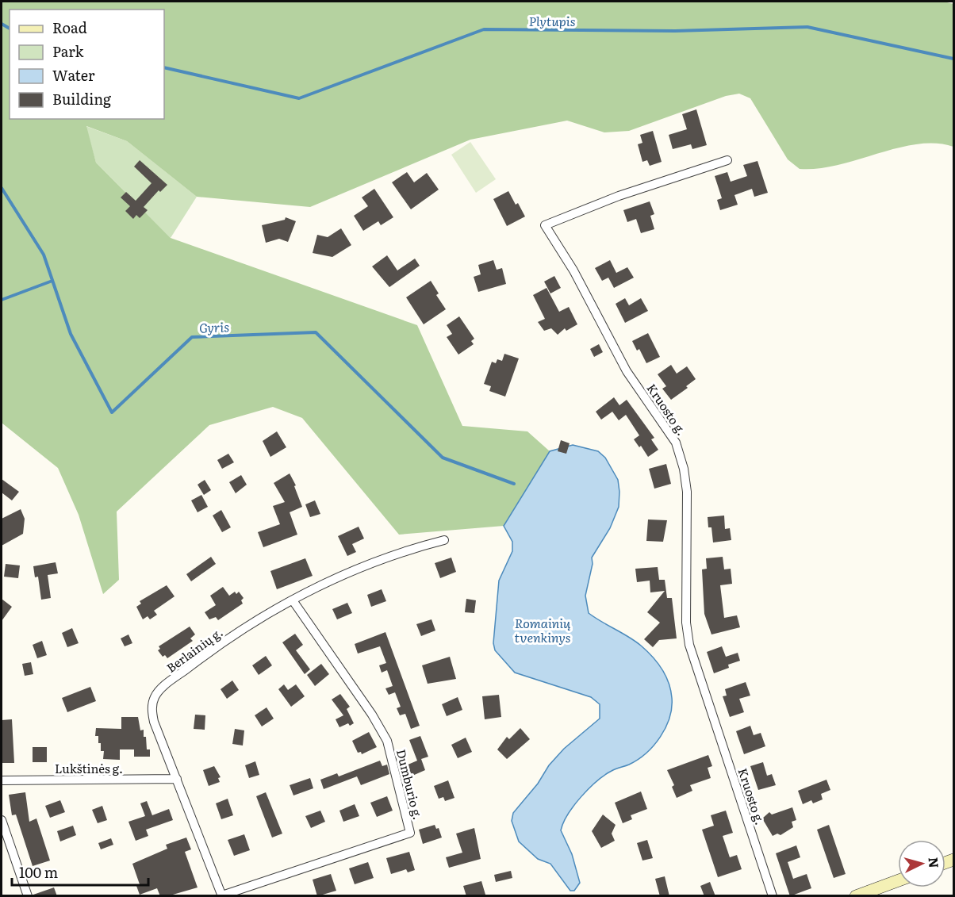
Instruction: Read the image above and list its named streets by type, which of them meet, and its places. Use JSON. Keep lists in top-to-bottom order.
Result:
{
  "streets": {
    "street": [
      "Kruosto g.",
      "Berlainių g.",
      "Lukštinės g.",
      "Dumburio g."
    ]
  },
  "crossings": [
    ["Berlainių g.", "Lukštinės g."],
    ["Berlainių g.", "Dumburio g."]
  ],
  "water": ["Plytupis", "Gyris", "Romainių tvenkinys"],
  "legend": [
    "Road",
    "Park",
    "Water",
    "Building"
  ],
  "scale_bar": "100 m",
  "north": "right"
}
